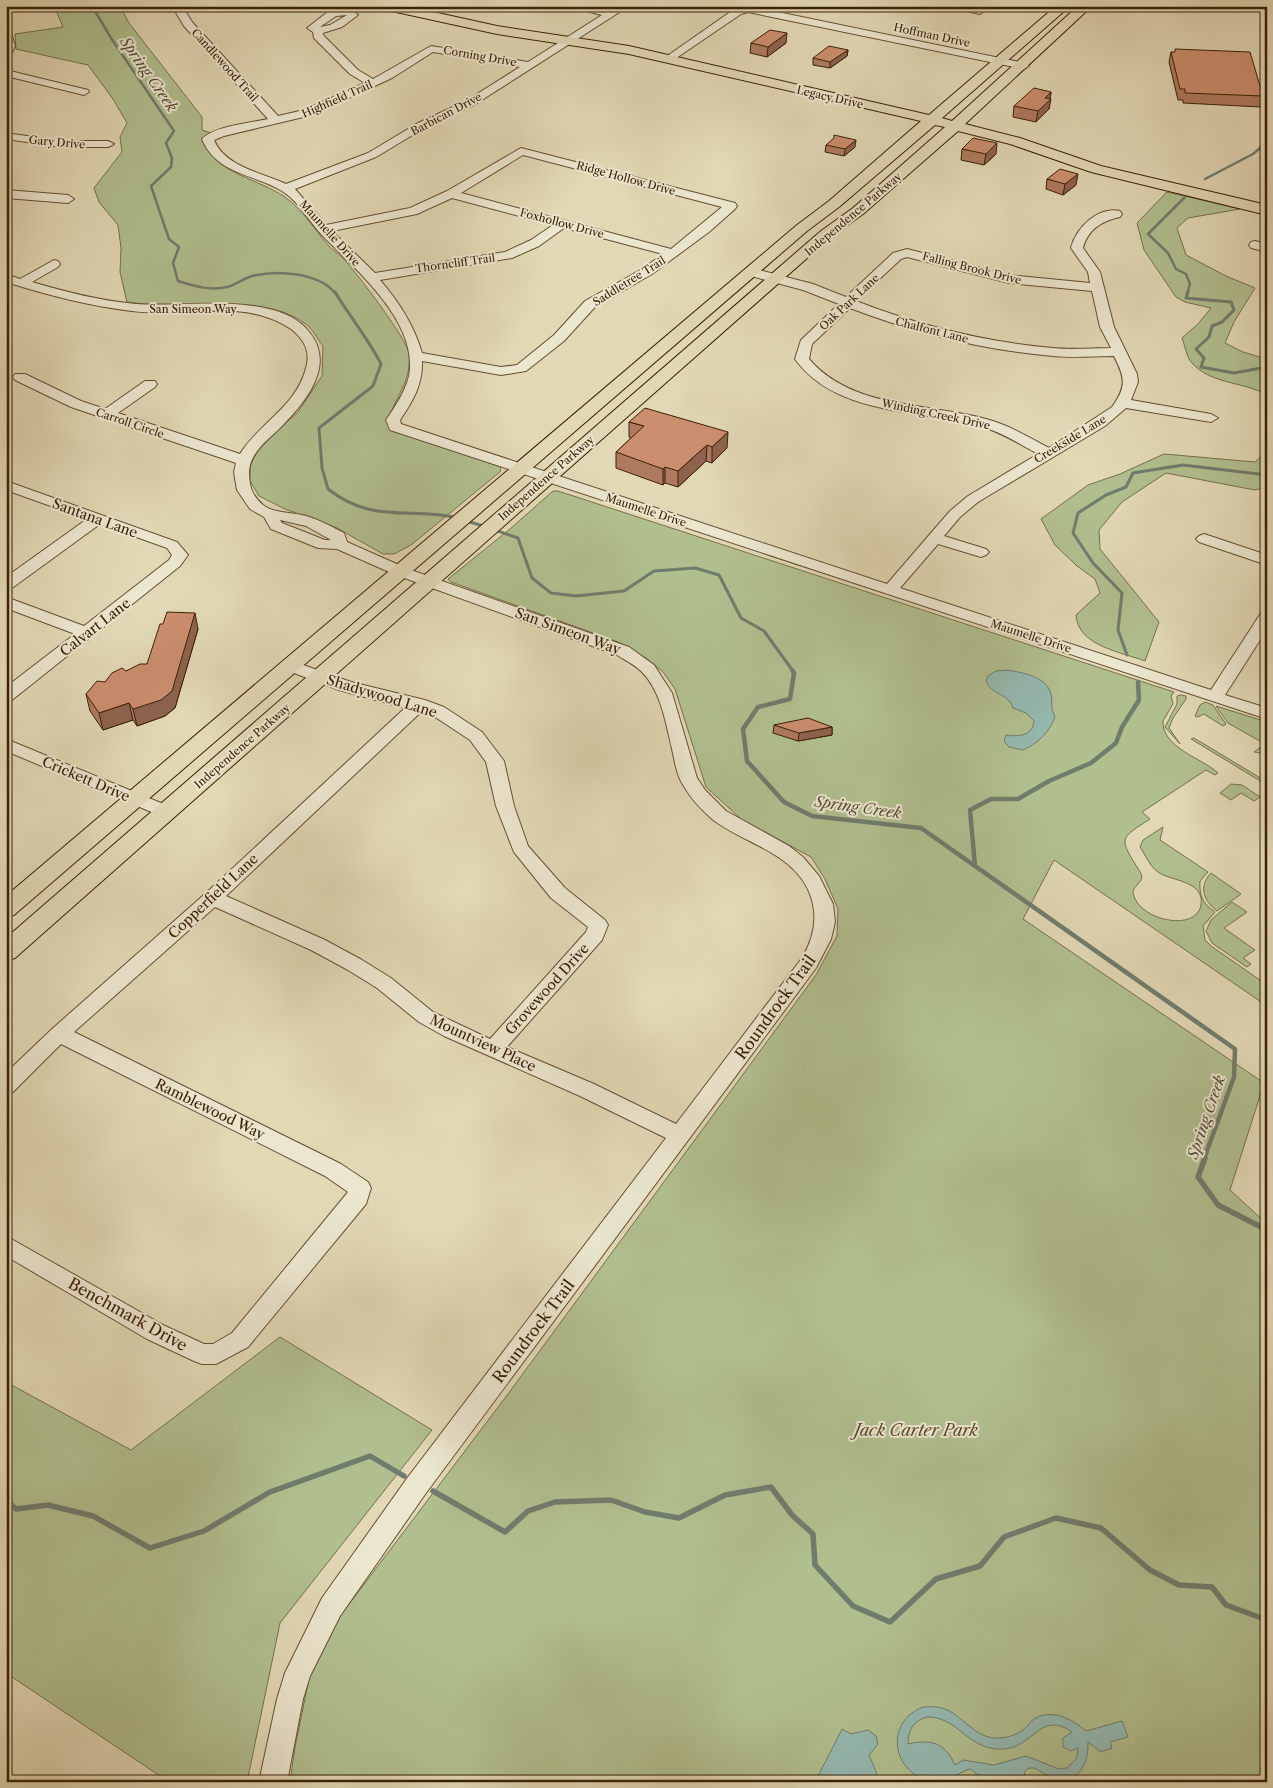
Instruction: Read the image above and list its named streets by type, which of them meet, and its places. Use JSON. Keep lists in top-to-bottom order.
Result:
{
  "streets": {
    "main road": ["Legacy Drive", "Independence Parkway"],
    "street": [
      "Hoffman Drive",
      "Corning Drive",
      "Candlewood Trail",
      "Highfield Trail",
      "Barbican Drive",
      "Gary Drive",
      "Ridge Hollow Drive",
      "Foxhollow Drive",
      "Maumelle Drive",
      "Thorncliff Trail",
      "Falling Brook Drive",
      "Saddletree Trail",
      "Oak Park Lane",
      "San Simeon Way",
      "Chalfont Lane",
      "Winding Creek Drive",
      "Carroll Circle",
      "Creekside Lane",
      "Santana Lane",
      "Calvart Lane",
      "Shadywood Lane",
      "Crickett Drive",
      "Copperfield Lane",
      "Grovewood Drive",
      "Roundrock Trail",
      "Mountview Place",
      "Ramblewood Way",
      "Benchmark Drive"
    ]
  },
  "crossings": [
    ["Hoffman Drive", "Independence Parkway"],
    ["Corning Drive", "Highfield Trail"],
    ["Corning Drive", "Barbican Drive"],
    ["Candlewood Trail", "Highfield Trail"],
    ["Legacy Drive", "Barbican Drive"],
    ["Legacy Drive", "Independence Parkway"],
    ["Highfield Trail", "Maumelle Drive"],
    ["Barbican Drive", "Maumelle Drive"],
    ["Ridge Hollow Drive", "Foxhollow Drive"],
    ["Ridge Hollow Drive", "Saddletree Trail"],
    ["Independence Parkway", "Maumelle Drive"],
    ["Independence Parkway", "San Simeon Way"],
    ["Independence Parkway", "Chalfont Lane"],
    ["Independence Parkway", "Shadywood Lane"],
    ["Independence Parkway", "Crickett Drive"],
    ["Foxhollow Drive", "Thorncliff Trail"],
    ["Foxhollow Drive", "Saddletree Trail"],
    ["Maumelle Drive", "Thorncliff Trail"],
    ["Maumelle Drive", "Saddletree Trail"],
    ["Maumelle Drive", "Creekside Lane"],
    ["Falling Brook Drive", "Oak Park Lane"],
    ["Falling Brook Drive", "Creekside Lane"],
    ["Oak Park Lane", "Chalfont Lane"],
    ["Oak Park Lane", "Winding Creek Drive"],
    ["San Simeon Way", "Carroll Circle"],
    ["San Simeon Way", "Roundrock Trail"],
    ["Chalfont Lane", "Creekside Lane"],
    ["Winding Creek Drive", "Creekside Lane"],
    ["Santana Lane", "Calvart Lane"],
    ["Shadywood Lane", "Copperfield Lane"],
    ["Shadywood Lane", "Grovewood Drive"],
    ["Copperfield Lane", "Mountview Place"],
    ["Copperfield Lane", "Ramblewood Way"],
    ["Grovewood Drive", "Mountview Place"],
    ["Roundrock Trail", "Mountview Place"],
    ["Ramblewood Way", "Benchmark Drive"]
  ],
  "water": ["Spring Creek"],
  "parks": ["Jack Carter Park"]
}
